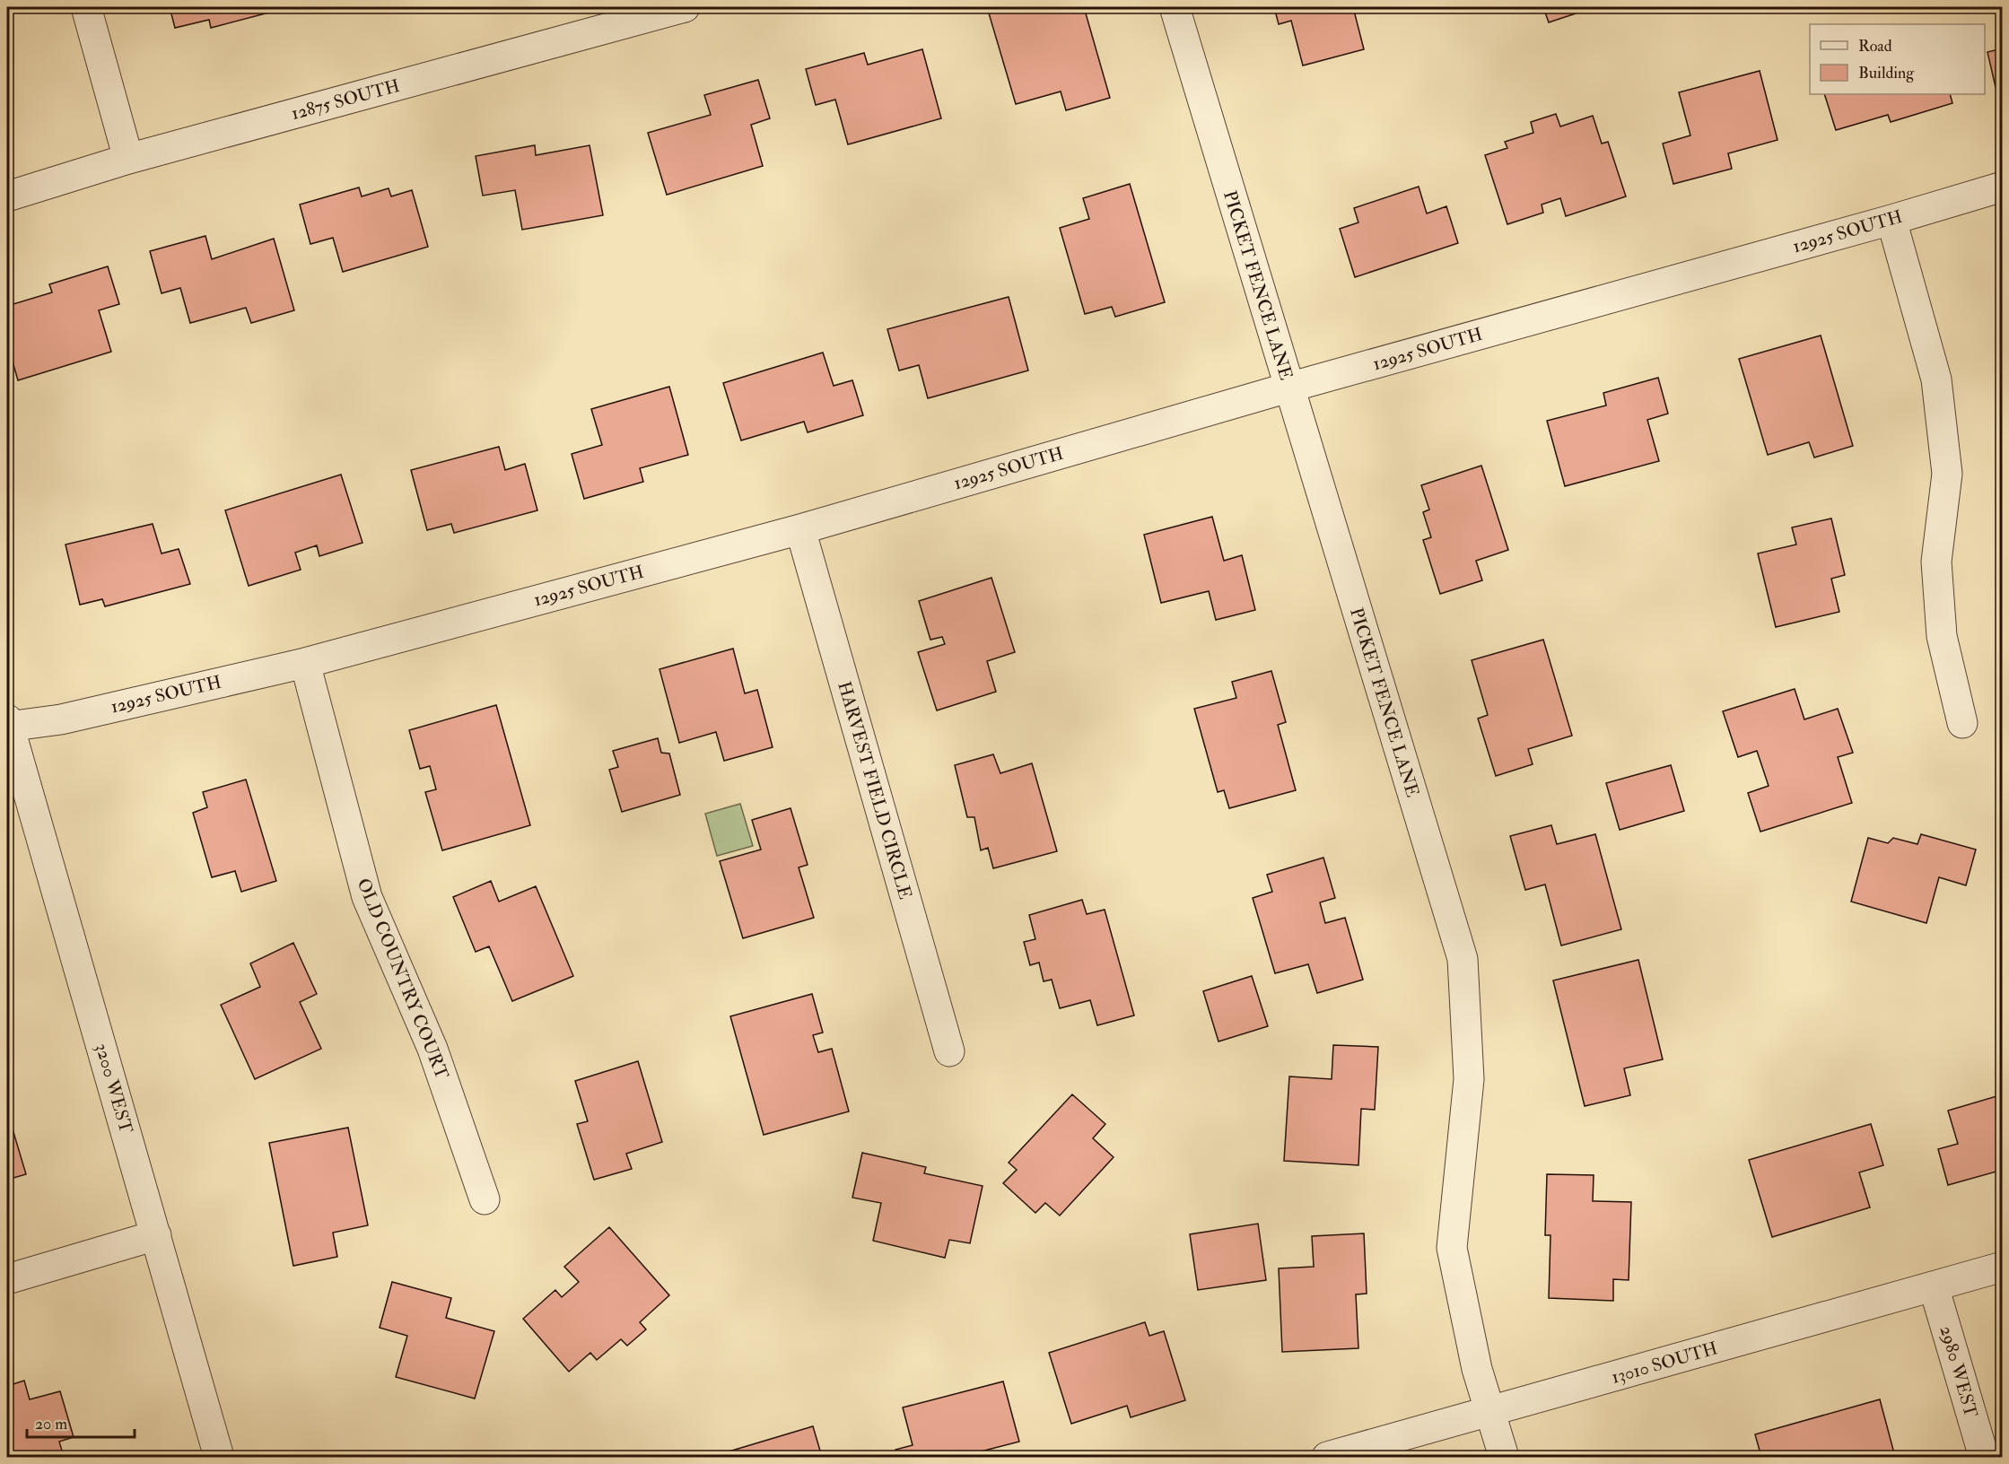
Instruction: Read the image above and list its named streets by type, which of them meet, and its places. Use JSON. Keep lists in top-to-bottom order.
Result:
{
  "streets": {
    "street": [
      "12875 SOUTH",
      "12925 SOUTH",
      "PICKET FENCE LANE",
      "HARVEST FIELD CIRCLE",
      "OLD COUNTRY COURT",
      "3200 WEST",
      "13010 SOUTH",
      "2980 WEST"
    ]
  },
  "crossings": [
    ["12925 SOUTH", "PICKET FENCE LANE"],
    ["12925 SOUTH", "HARVEST FIELD CIRCLE"],
    ["12925 SOUTH", "OLD COUNTRY COURT"],
    ["12925 SOUTH", "3200 WEST"],
    ["PICKET FENCE LANE", "13010 SOUTH"],
    ["13010 SOUTH", "2980 WEST"]
  ],
  "legend": ["Road", "Building"],
  "scale_bar": "20 m"
}
